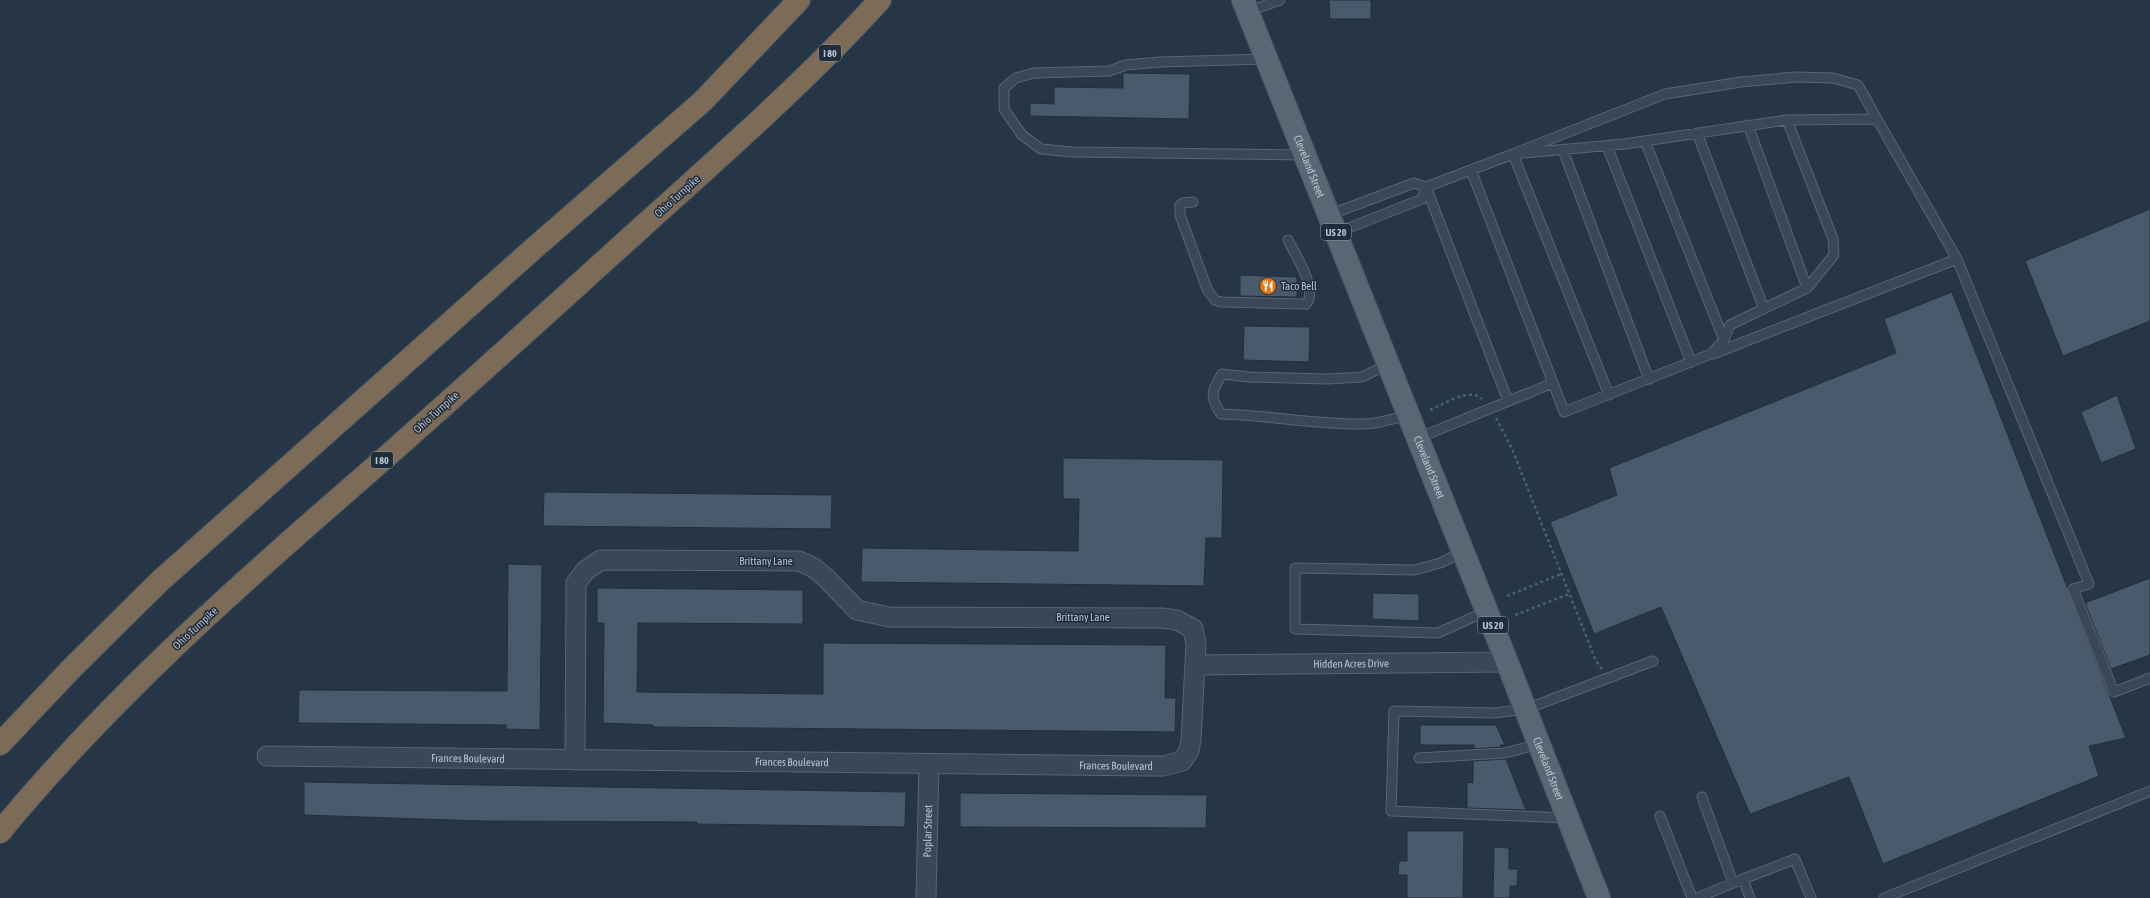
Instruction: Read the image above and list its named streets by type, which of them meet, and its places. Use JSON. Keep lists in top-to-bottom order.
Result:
{
  "streets": {
    "highway": ["I 80", "Ohio Turnpike"],
    "main road": ["Cleveland Street", "US 20"],
    "street": [
      "Brittany Lane",
      "Hidden Acres Drive",
      "Frances Boulevard",
      "Poplar Street"
    ]
  },
  "crossings": [
    ["Cleveland Street", "Hidden Acres Drive"],
    ["Brittany Lane", "Frances Boulevard"],
    ["Hidden Acres Drive", "Frances Boulevard"],
    ["Frances Boulevard", "Poplar Street"]
  ],
  "places": {
    "restaurant": ["Taco Bell"]
  }
}
